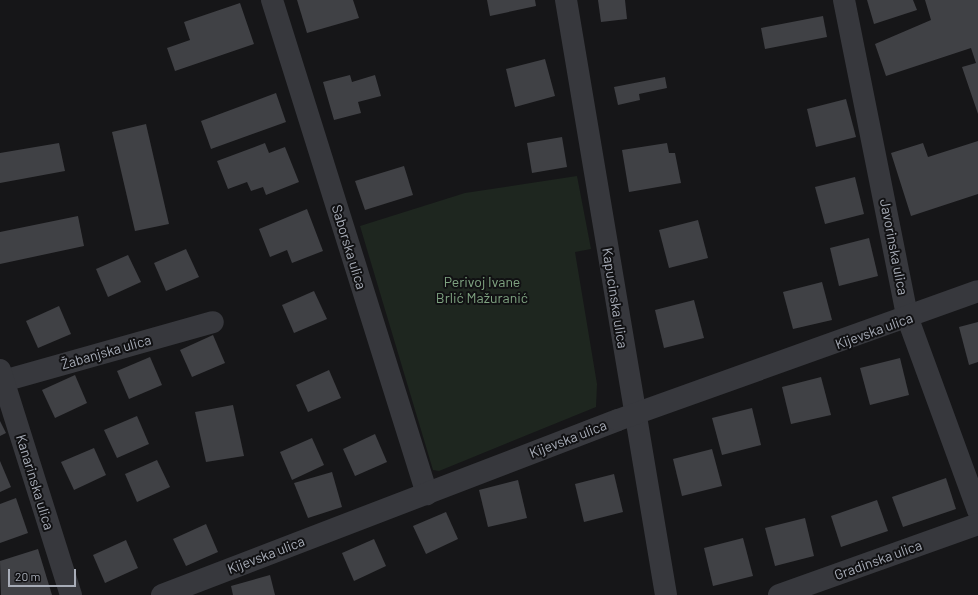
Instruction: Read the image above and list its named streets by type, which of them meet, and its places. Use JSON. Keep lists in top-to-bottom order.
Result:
{
  "streets": {
    "street": [
      "Saborska ulica",
      "Javorinska ulica",
      "Kapucinska ulica",
      "Kijevska ulica",
      "Žabanjska ulica",
      "Kanarinska ulica",
      "Gradinska ulica"
    ]
  },
  "crossings": [
    ["Saborska ulica", "Kijevska ulica"],
    ["Javorinska ulica", "Kijevska ulica"],
    ["Kapucinska ulica", "Kijevska ulica"],
    ["Žabanjska ulica", "Kanarinska ulica"]
  ],
  "parks": ["Perivoj Ivane Brlić Mažuranić"],
  "scale_bar": "20 m"
}
